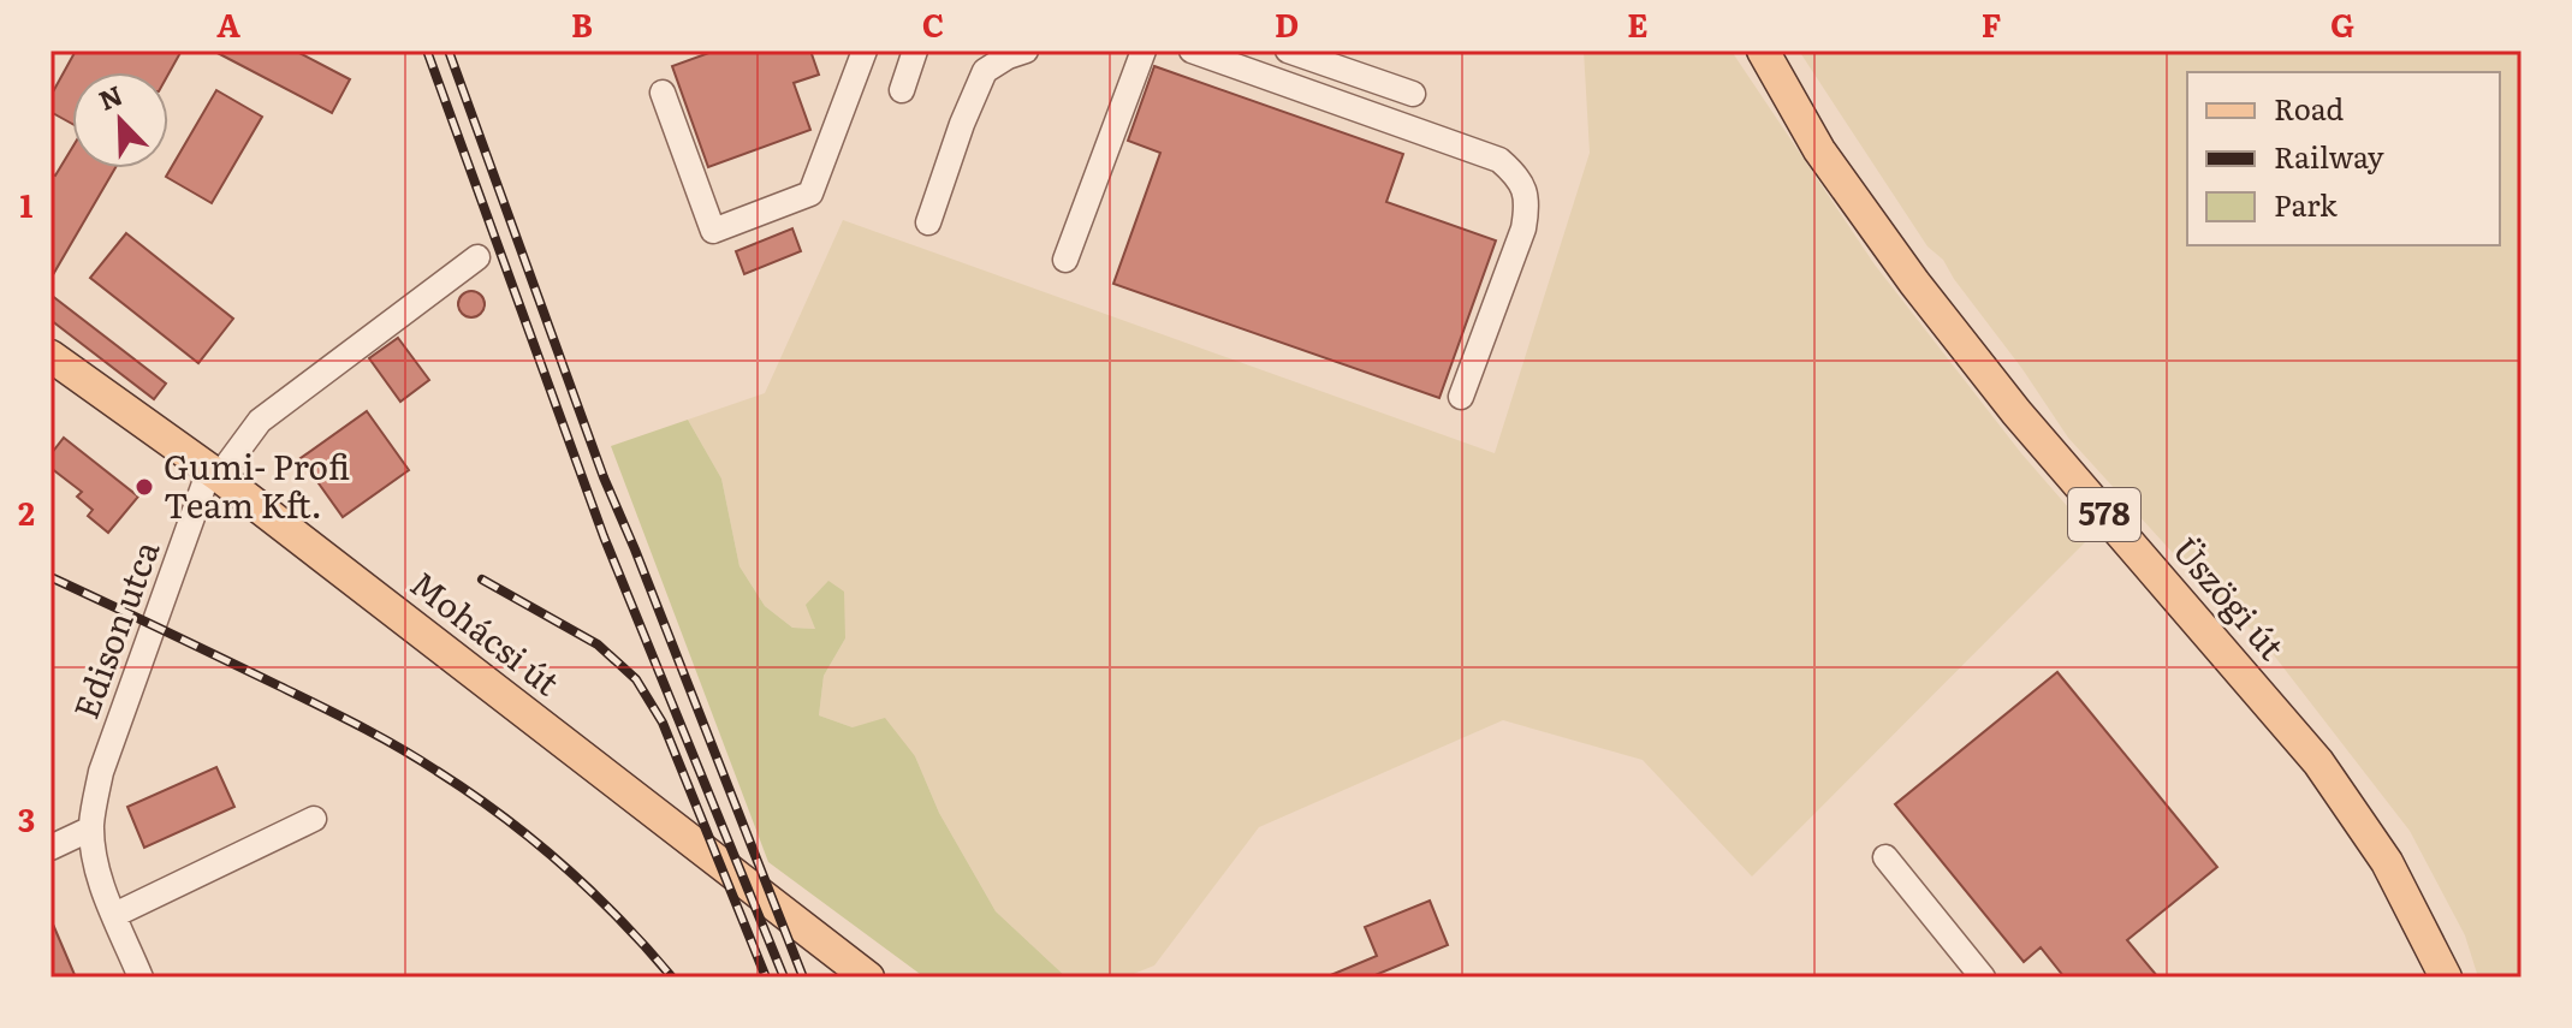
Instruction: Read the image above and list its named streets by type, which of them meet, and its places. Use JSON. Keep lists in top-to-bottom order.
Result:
{
  "streets": {
    "main road": ["578", "Üszögi út", "Mohácsi út"],
    "street": ["Edison utca"]
  },
  "crossings": [
    ["Edison utca", "Mohácsi út"]
  ],
  "places": ["Gumi- Profi Team Kft."],
  "legend": ["Road", "Railway", "Park"],
  "north": "top left",
  "grid": {
    "columns": [
      "A",
      "B",
      "C",
      "D",
      "E",
      "F",
      "G"
    ],
    "rows": ["1", "2", "3"]
  }
}
